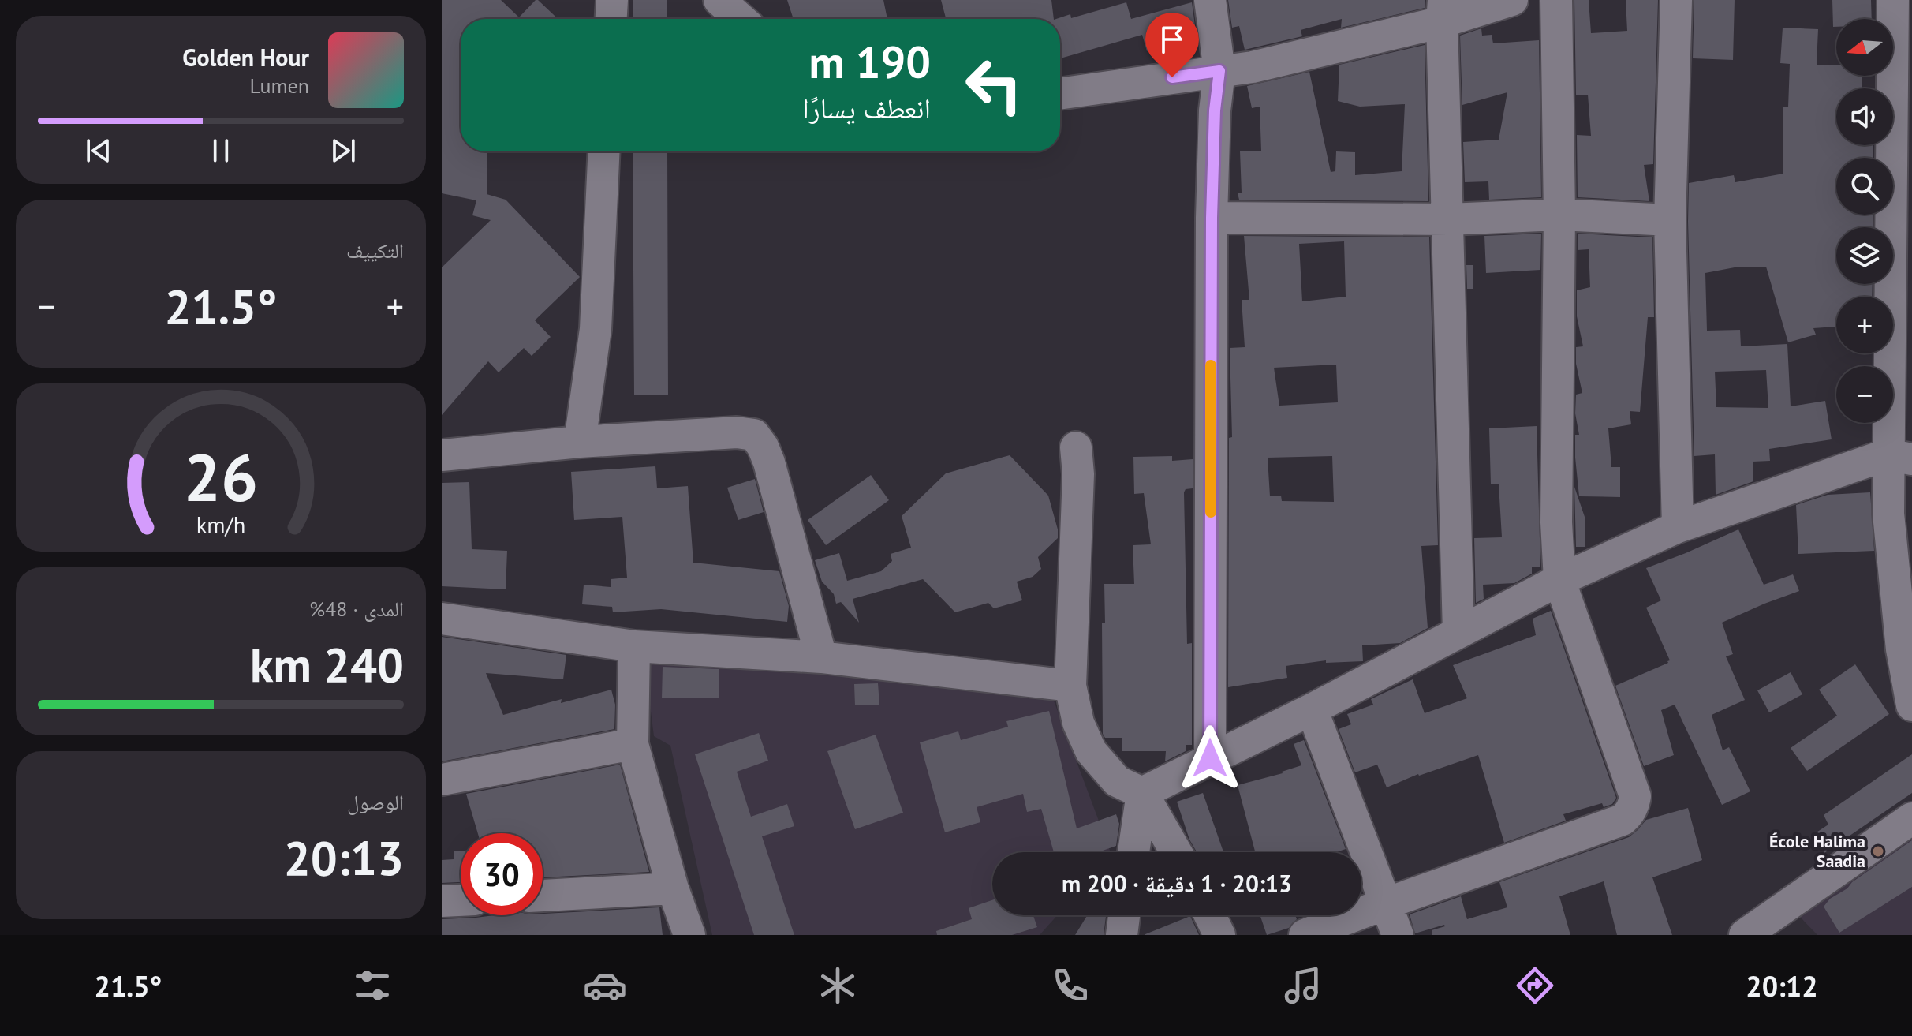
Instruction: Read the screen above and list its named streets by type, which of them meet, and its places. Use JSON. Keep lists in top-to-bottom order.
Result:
{
  "places": ["École Halima Saadia"],
  "north": "left",
  "page": {
    "map_buttons": ["+", "−"],
    "turn": ["190 m", "انعطف يسارًا"],
    "song": ["Golden Hour", "Lumen"],
    "tile": [
      "التكييف",
      ["المدى · 48%", "240 km"],
      ["الوصول", "20:13"]
    ],
    "heat": ["−", "21.5°", "+"],
    "limit": "30",
    "trip": "20:13 · 1 دقيقة · 200 m",
    "tabs": ["20:12", "21.5°"],
    "gauge": ["26", "km/h"]
  }
}
